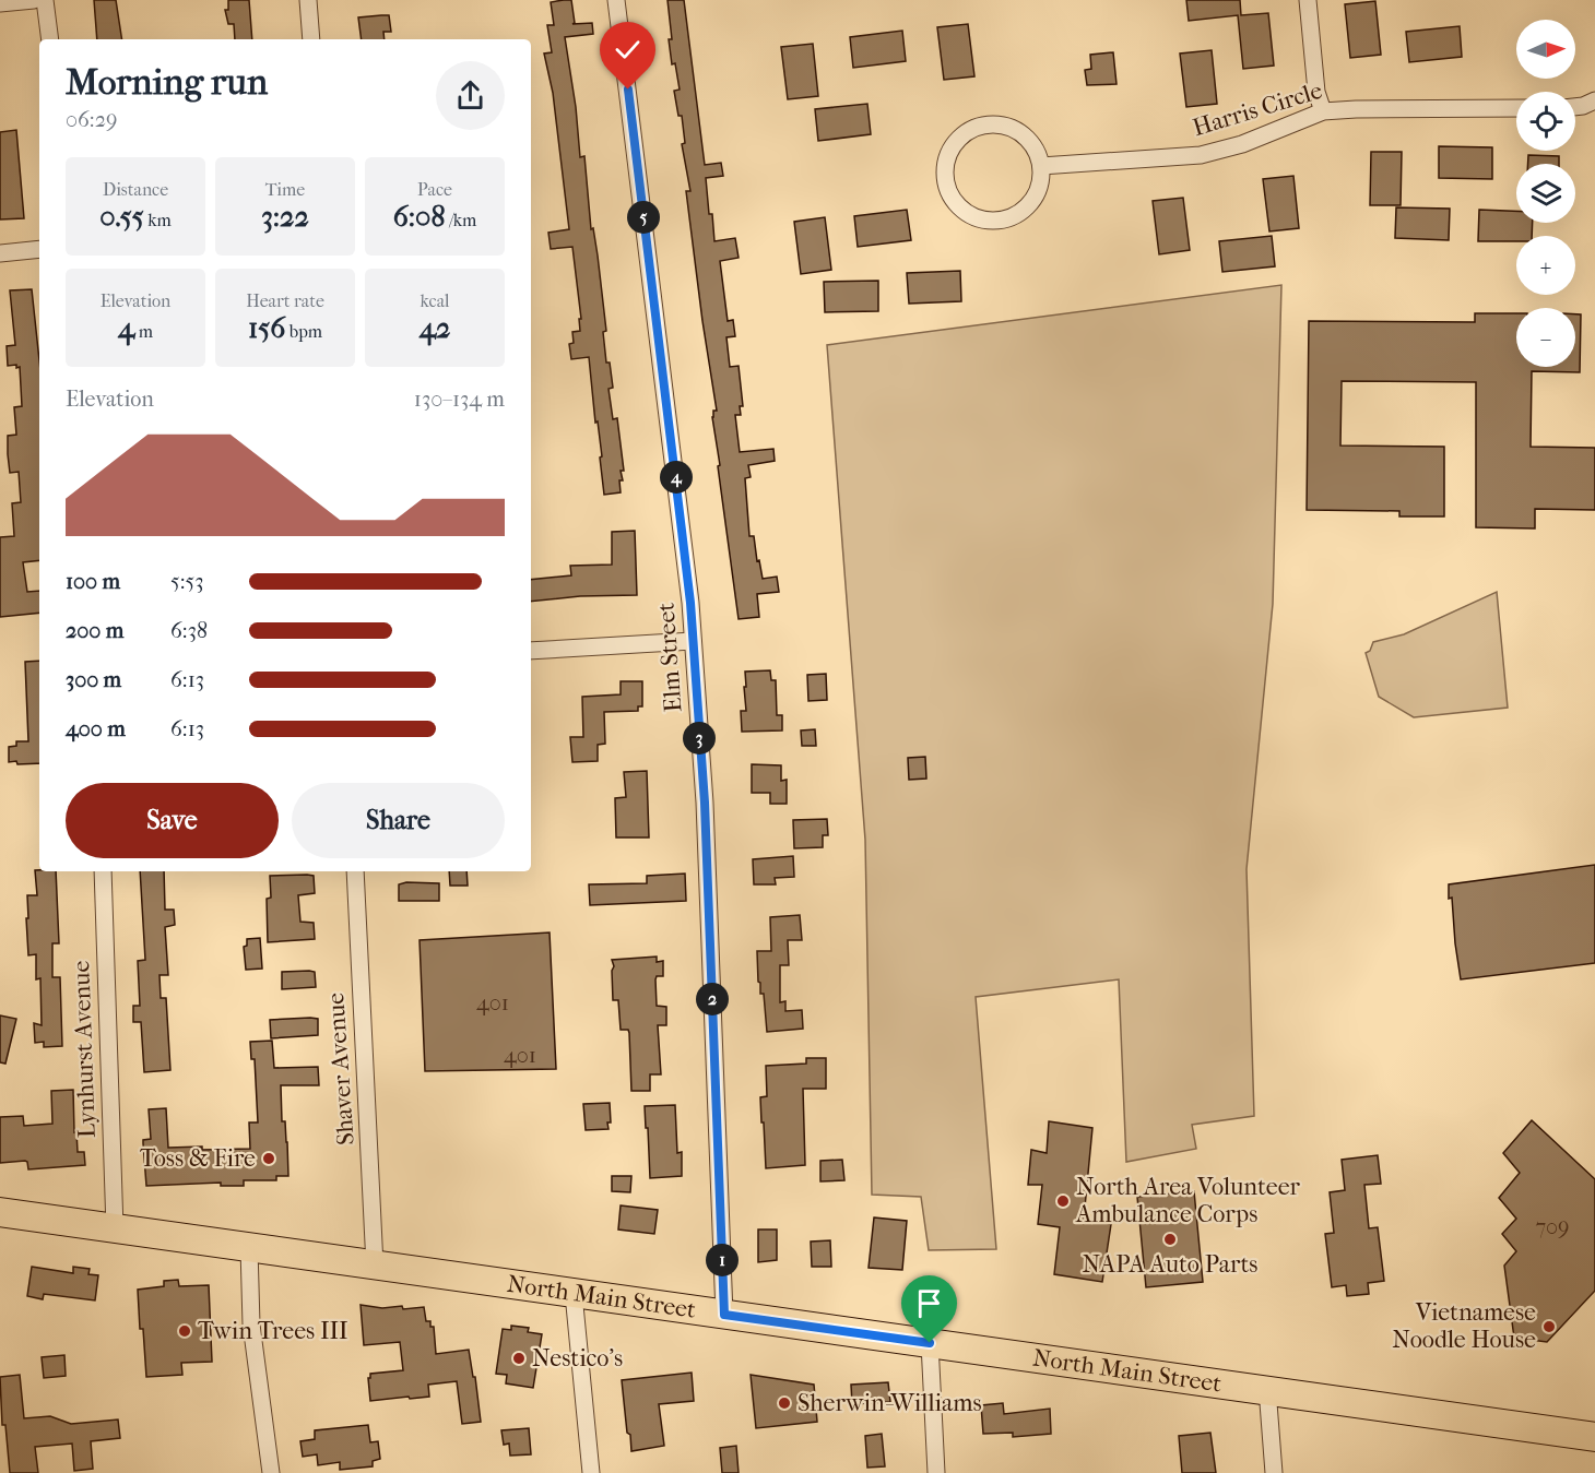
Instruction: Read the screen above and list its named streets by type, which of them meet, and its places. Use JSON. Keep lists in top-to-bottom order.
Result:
{
  "streets": {
    "main road": ["North Main Street"],
    "street": [
      "Harris Circle",
      "Elm Street",
      "Lynhurst Avenue",
      "Shaver Avenue"
    ]
  },
  "crossings": [
    ["Elm Street", "North Main Street"],
    ["Lynhurst Avenue", "North Main Street"],
    ["Shaver Avenue", "North Main Street"]
  ],
  "places": [
    "Toss & Fire",
    "North Area Volunteer Ambulance Corps",
    "NAPA Auto Parts",
    "Vietnamese Noodle House",
    "Twin Trees III",
    "Nestico's",
    "Sherwin-Williams"
  ],
  "house_numbers": ["401", "401", "709"],
  "north": "right",
  "page": {
    "map_buttons": ["+", "−"],
    "heading": ["Morning run", "06:29"],
    "stats": [
      ["Distance", "0.55 km"],
      ["Time", "3:22"],
      ["Pace", "6:08 /km"],
      ["Elevation", "4 m"],
      ["Heart rate", "156 bpm"],
      ["kcal", "42"]
    ],
    "pins": [
      "5",
      "4",
      "3",
      "2",
      "1"
    ],
    "chart": ["Elevation", "130–134 m"],
    "list": [
      {
        "name": "100 m",
        "note": "5:53"
      },
      {
        "name": "200 m",
        "note": "6:38"
      },
      {
        "name": "300 m",
        "note": "6:13"
      },
      {
        "name": "400 m",
        "note": "6:13"
      }
    ],
    "buttons": ["Save", "Share"]
  }
}
